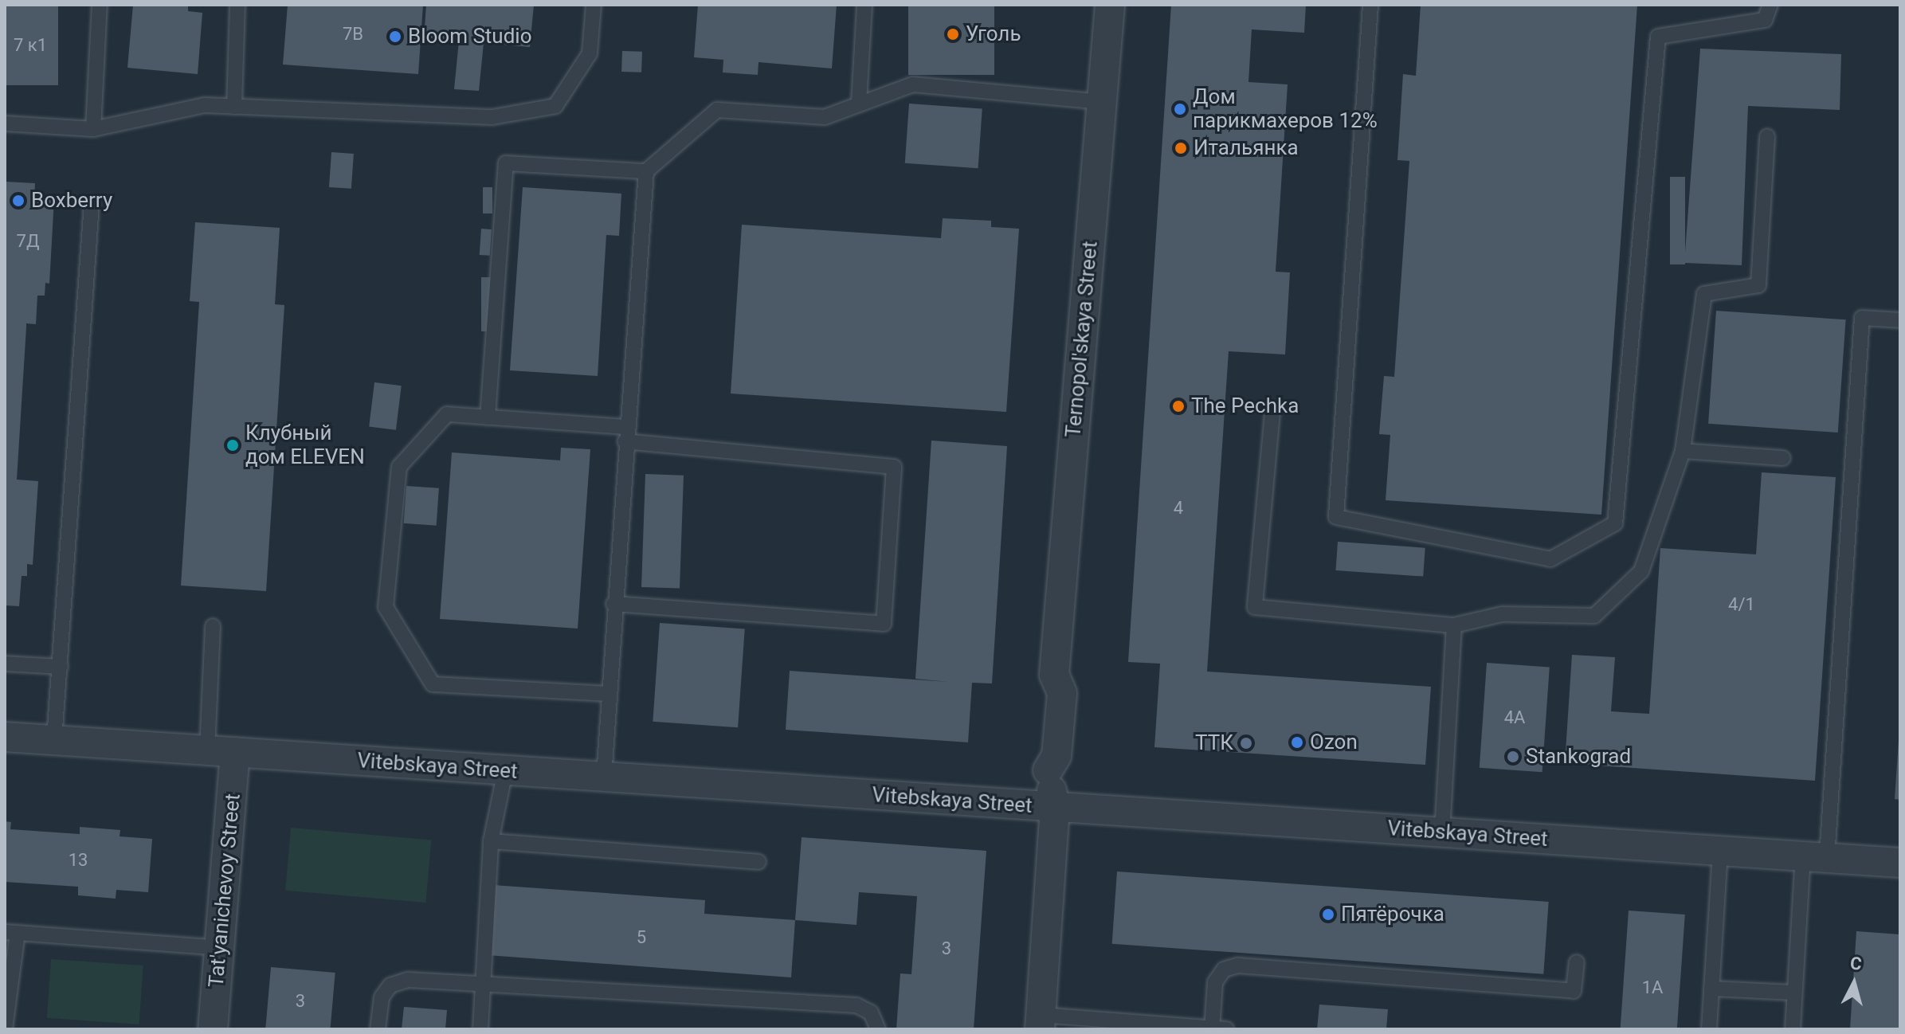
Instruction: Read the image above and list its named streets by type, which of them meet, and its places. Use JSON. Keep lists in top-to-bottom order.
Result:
{
  "streets": {
    "street": ["Ternopol'skaya Street", "Vitebskaya Street", "Tat'yanichevoy Street"]
  },
  "crossings": [
    ["Ternopol'skaya Street", "Vitebskaya Street"],
    ["Vitebskaya Street", "Tat'yanichevoy Street"]
  ],
  "places": [
    "Уголь",
    "Bloom Studio",
    "Дом парикмахеров 12%",
    "Итальянка",
    "Boxberry",
    "The Pechka",
    "Клубный дом ELEVEN",
    "Ozon",
    "ТТК",
    "Stankograd",
    "Пятёрочка"
  ],
  "house_numbers": [
    "7В",
    "7 к1",
    "7Д",
    "4",
    "4/1",
    "4А",
    "13",
    "5",
    "3",
    "1А",
    "3"
  ],
  "north": "top"
}
